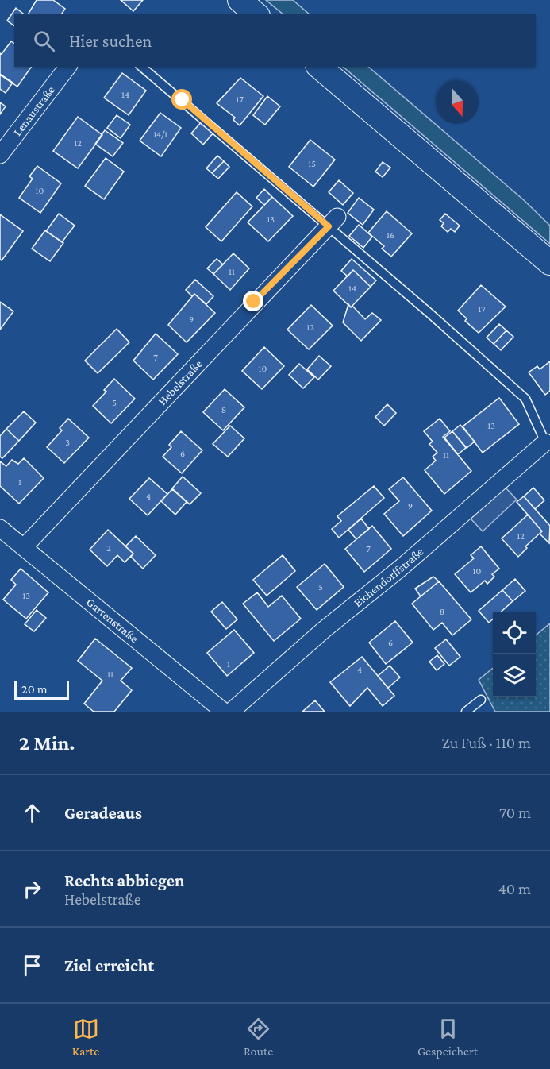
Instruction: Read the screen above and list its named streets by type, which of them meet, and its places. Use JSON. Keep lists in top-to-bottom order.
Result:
{
  "streets": {
    "street": [
      "Lenaustraße",
      "Hebelstraße",
      "Eichendorffstraße",
      "Gartenstraße"
    ]
  },
  "crossings": [
    ["Hebelstraße", "Gartenstraße"]
  ],
  "house_numbers": [
    "14",
    "17",
    "14/1",
    "12",
    "15",
    "10",
    "13",
    "16",
    "11",
    "14",
    "17",
    "9",
    "12",
    "7",
    "10",
    "5",
    "8",
    "13",
    "3",
    "6",
    "11",
    "1",
    "4",
    "9",
    "12",
    "2",
    "7",
    "10",
    "5",
    "13",
    "8",
    "6",
    "1",
    "4",
    "11"
  ],
  "scale_bar": "20 m",
  "north": "bottom",
  "page": {
    "search": "Hier suchen",
    "scale": "20 m",
    "heading": ["2 Min.", "Zu Fuß · 110 m"],
    "list": [
      ["Geradeaus", "70 m"],
      ["Rechts abbiegen", "Hebelstraße", "40 m"],
      "Ziel erreicht"
    ],
    "nav": ["Karte", "Route", "Gespeichert"]
  }
}
